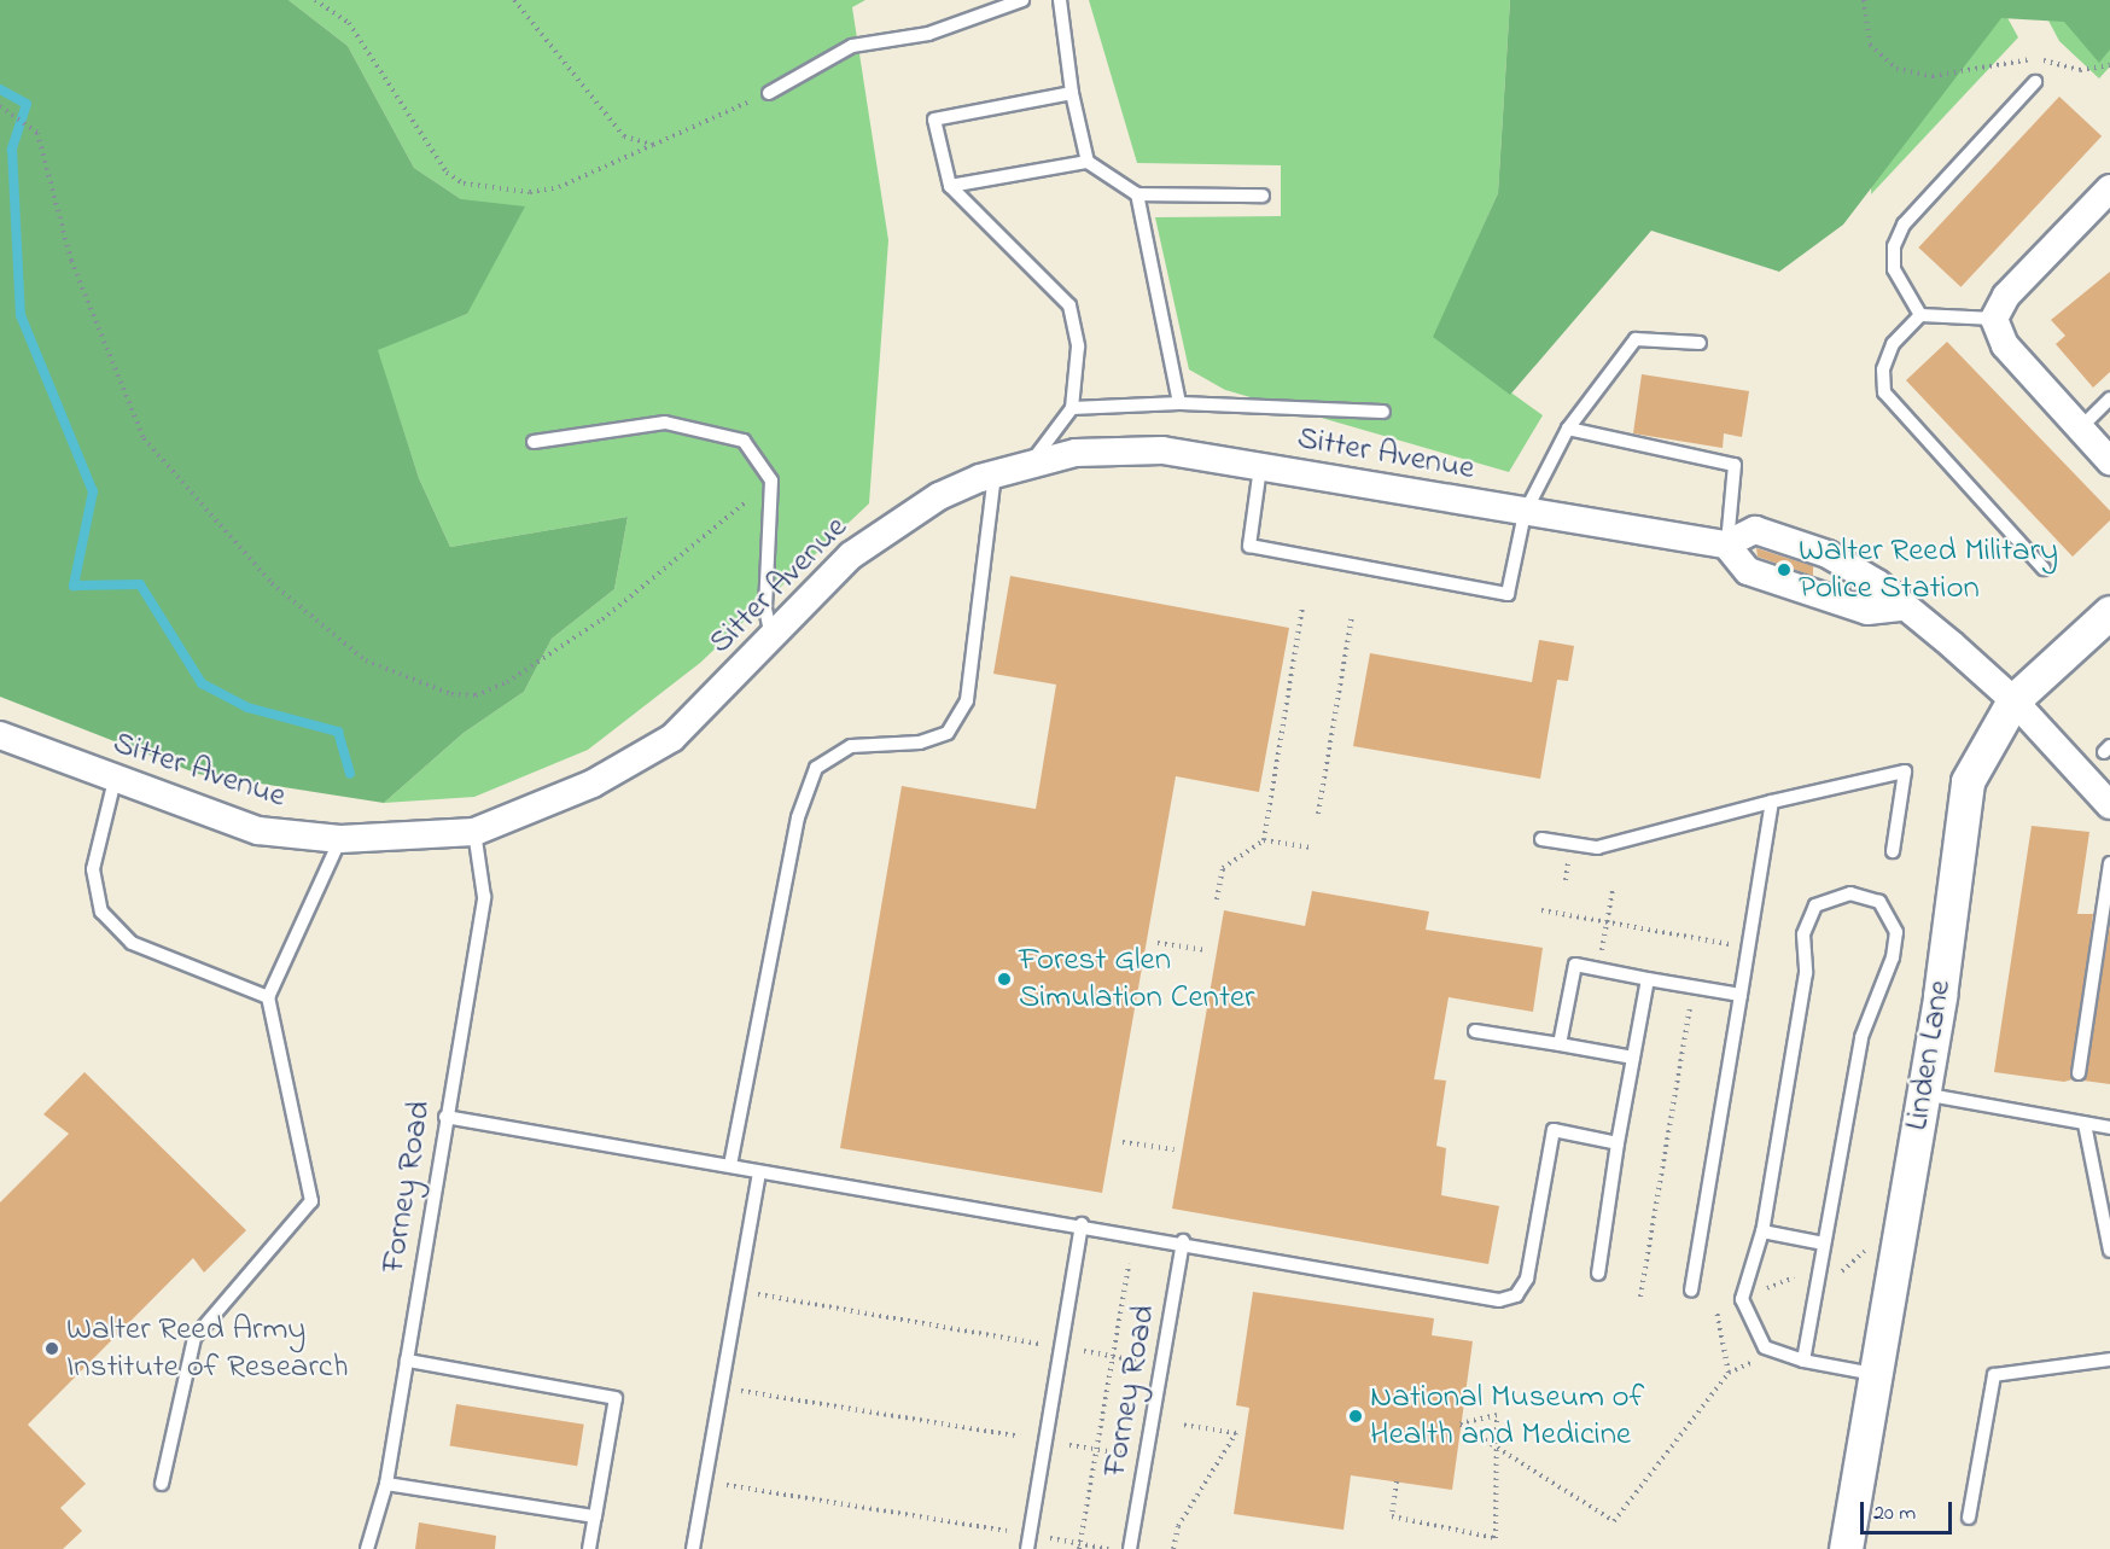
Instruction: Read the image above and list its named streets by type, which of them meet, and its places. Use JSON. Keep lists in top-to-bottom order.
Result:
{
  "streets": {
    "street": ["Sitter Avenue", "Linden Lane"],
    "lane": ["Forney Road"]
  },
  "crossings": [
    ["Sitter Avenue", "Forney Road"]
  ],
  "places": [
    "Walter Reed Military Police Station",
    "Forest Glen Simulation Center",
    "Walter Reed Army Institute of Research",
    "National Museum of Health and Medicine"
  ],
  "scale_bar": "20 m"
}
